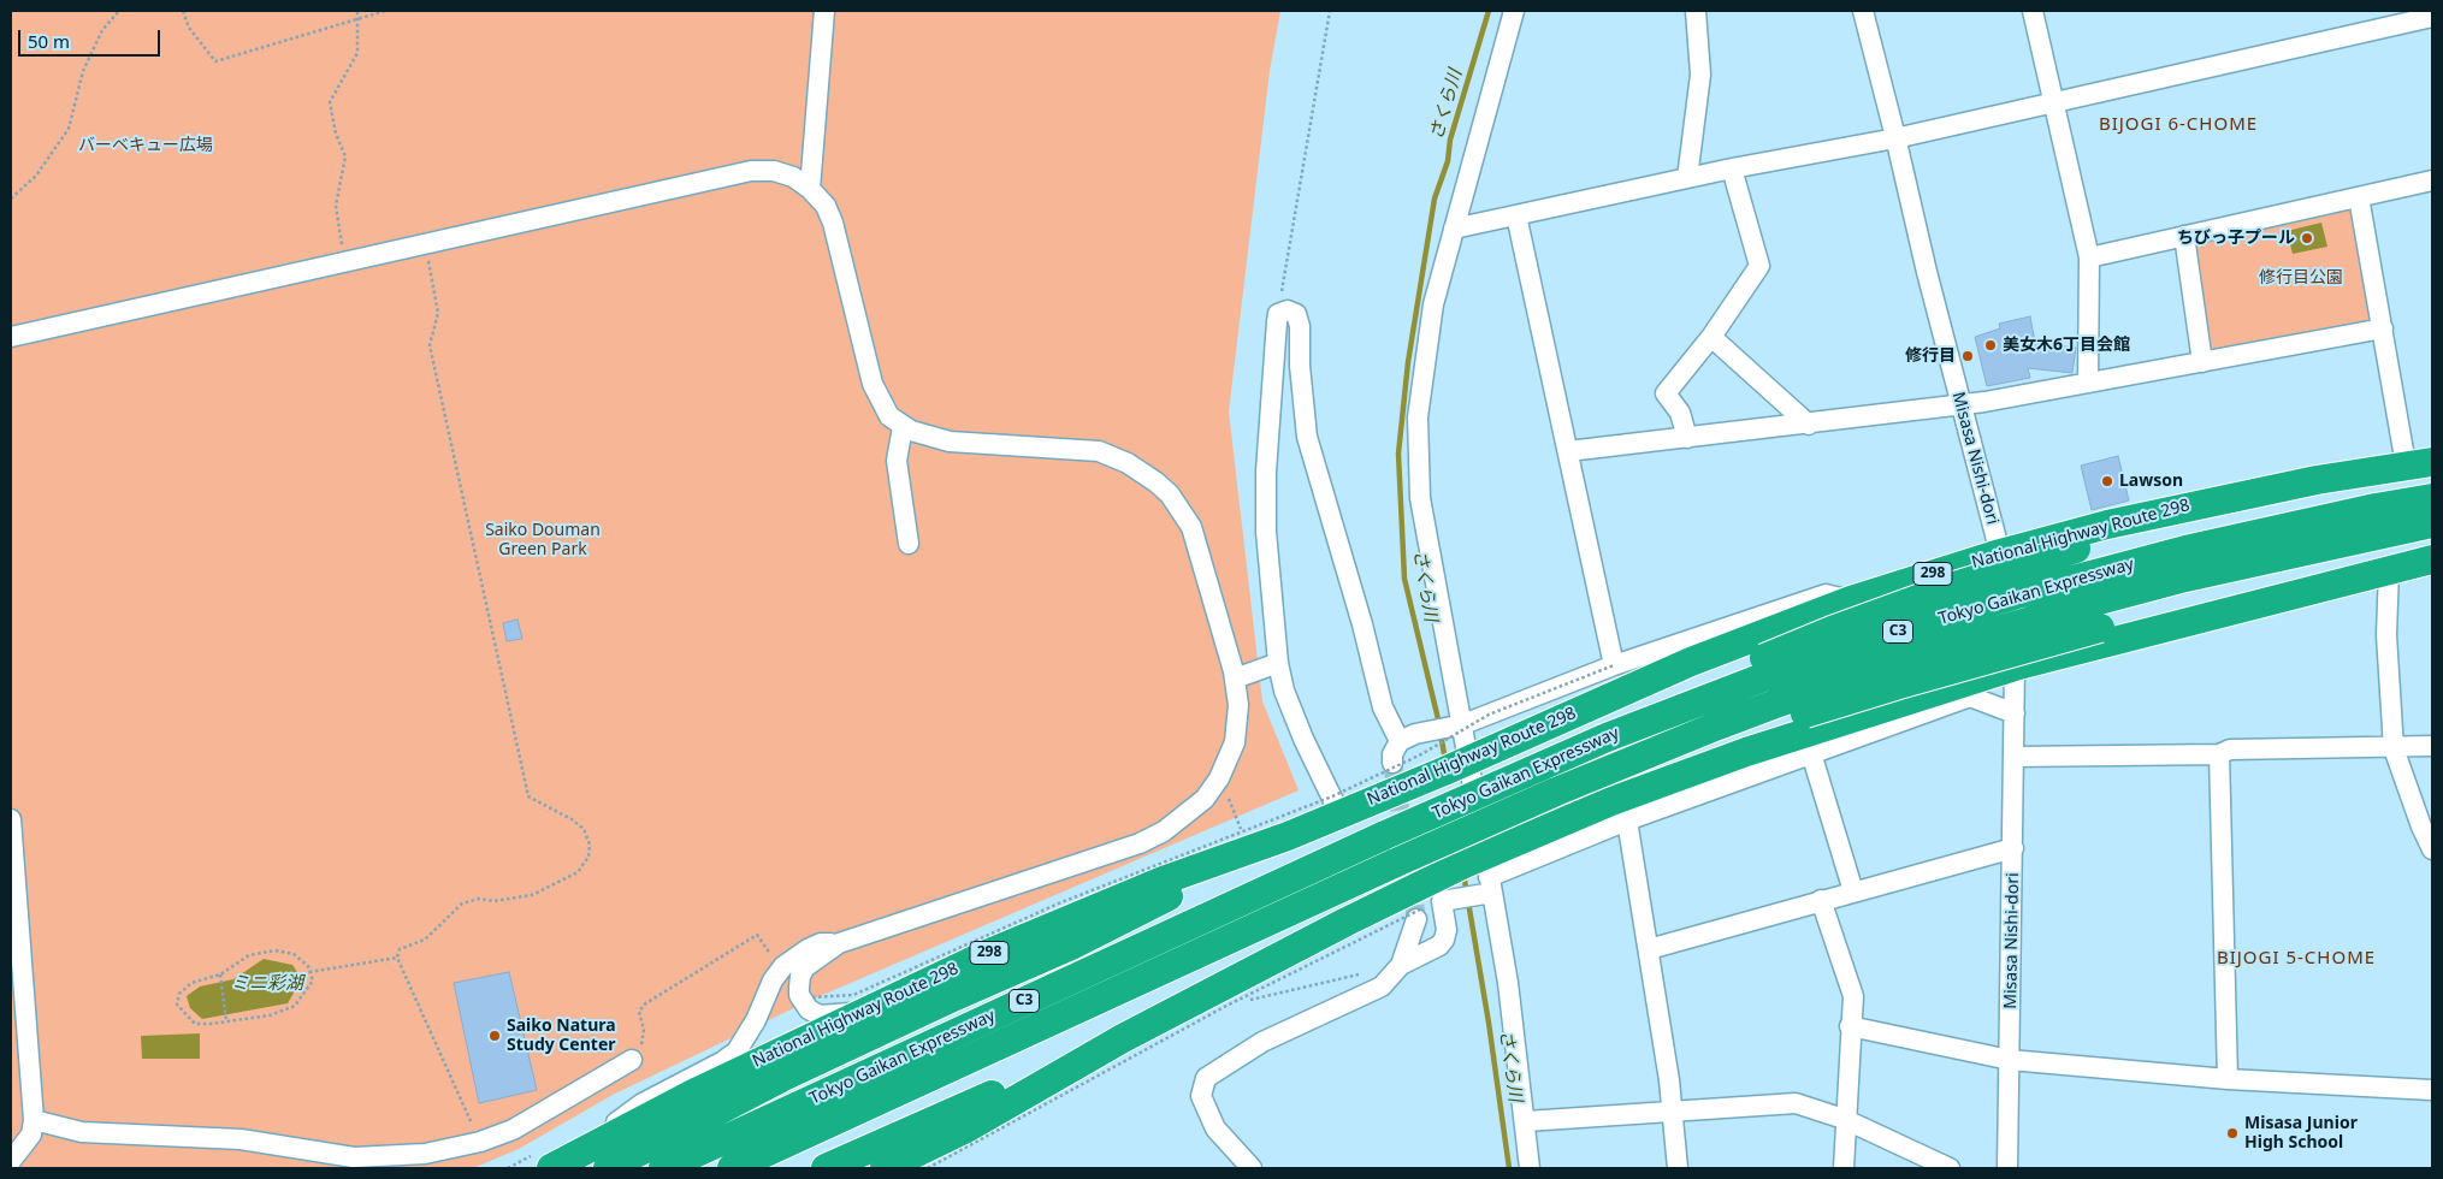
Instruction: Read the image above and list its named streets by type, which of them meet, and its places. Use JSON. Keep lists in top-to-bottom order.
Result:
{
  "streets": {
    "highway": [
      "National Highway Route 298",
      "298",
      "Tokyo Gaikan Expressway",
      "C3"
    ],
    "street": ["Misasa Nishi-dori"]
  },
  "crossings": [
    ["Misasa Nishi-dori", "National Highway Route 298"]
  ],
  "districts": ["BIJOGI 6-CHOME", "BIJOGI 5-CHOME"],
  "water": ["さくら川", "ミニ彩湖"],
  "parks": ["バーベキュー広場", "修行目公園", "Saiko Douman Green Park"],
  "places": [
    "ちびっ子プール",
    "美女木6丁目会館",
    "修行目",
    "Lawson",
    "Saiko Natura Study Center",
    "Misasa Junior High School"
  ],
  "scale_bar": "50 m"
}
